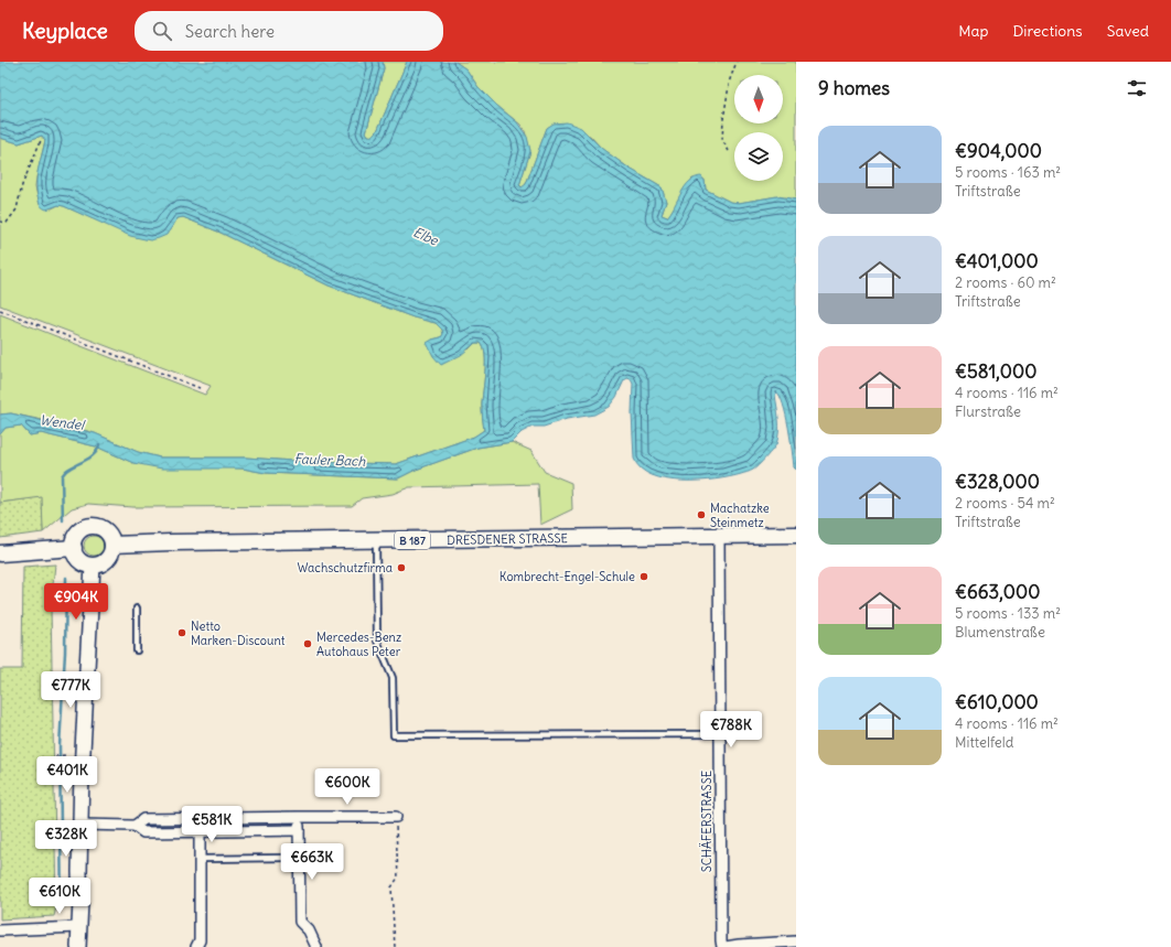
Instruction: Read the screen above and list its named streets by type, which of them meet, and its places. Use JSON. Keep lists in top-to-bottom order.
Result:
{
  "streets": {
    "main road": ["DRESDENER STRASSE", "B 187"],
    "street": ["SCHÄFERSTRASSE"]
  },
  "crossings": [
    ["DRESDENER STRASSE", "SCHÄFERSTRASSE"]
  ],
  "water": ["Elbe", "Wendel", "Fauler Bach"],
  "places": [
    "Machatzke Steinmetz",
    "Wachschutzfirma",
    "Kombrecht-Engel-Schule",
    "Netto Marken-Discount",
    "Mercedes-Benz Autohaus Peter"
  ],
  "north": "bottom",
  "page": {
    "header": "Keyplace",
    "search": "Search here",
    "nav": ["Map", "Directions", "Saved"],
    "heading": "9 homes",
    "list": [
      {
        "name": "€904,000",
        "note": "5 rooms · 163 m² · Triftstraße"
      },
      {
        "name": "€401,000",
        "note": "2 rooms · 60 m² · Triftstraße"
      },
      {
        "name": "€581,000",
        "note": "4 rooms · 116 m² · Flurstraße"
      },
      {
        "name": "€328,000",
        "note": "2 rooms · 54 m² · Triftstraße"
      },
      {
        "name": "€663,000",
        "note": "5 rooms · 133 m² · Blumenstraße"
      },
      {
        "name": "€610,000",
        "note": "4 rooms · 116 m² · Mittelfeld"
      }
    ],
    "price": [
      "€904K",
      "€777K",
      "€788K",
      "€401K",
      "€600K",
      "€581K",
      "€328K",
      "€663K",
      "€610K"
    ]
  }
}
